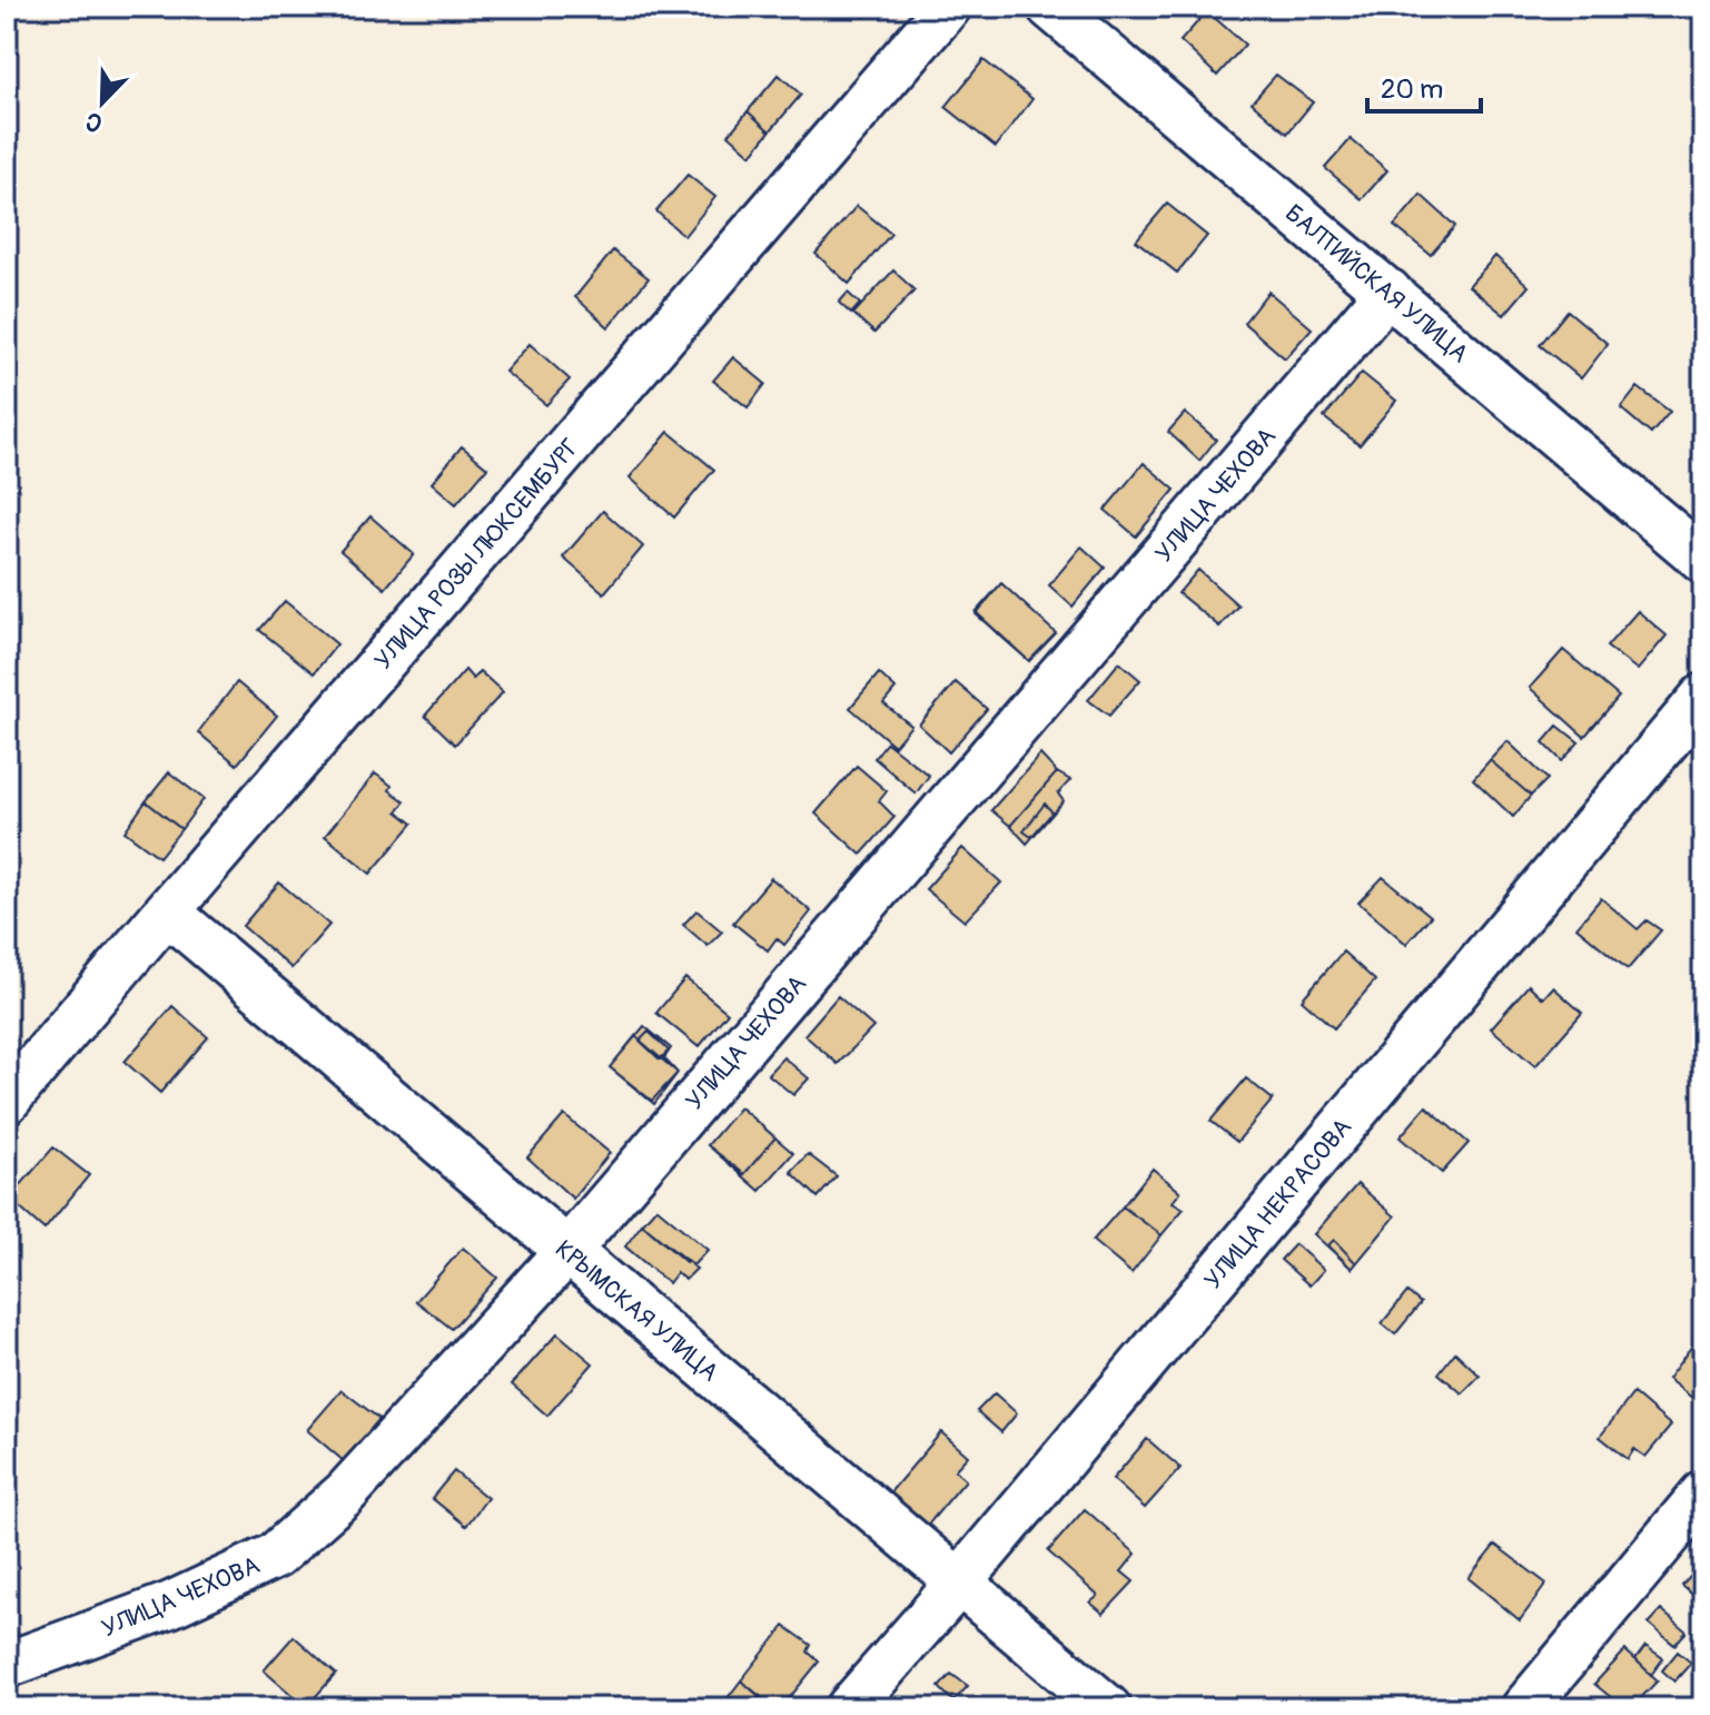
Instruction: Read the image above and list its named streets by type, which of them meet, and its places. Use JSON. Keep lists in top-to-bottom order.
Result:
{
  "streets": {
    "street": [
      "БАЛТИЙСКАЯ УЛИЦА",
      "УЛИЦА ЧЕХОВА",
      "УЛИЦА РОЗЫ ЛЮКСЕМБУРГ",
      "УЛИЦА НЕКРАСОВА",
      "КРЫМСКАЯ УЛИЦА"
    ]
  },
  "crossings": [
    ["БАЛТИЙСКАЯ УЛИЦА", "УЛИЦА ЧЕХОВА"],
    ["УЛИЦА ЧЕХОВА", "КРЫМСКАЯ УЛИЦА"],
    ["УЛИЦА РОЗЫ ЛЮКСЕМБУРГ", "КРЫМСКАЯ УЛИЦА"],
    ["УЛИЦА НЕКРАСОВА", "КРЫМСКАЯ УЛИЦА"]
  ],
  "scale_bar": "20 m",
  "north": "bottom left"
}
